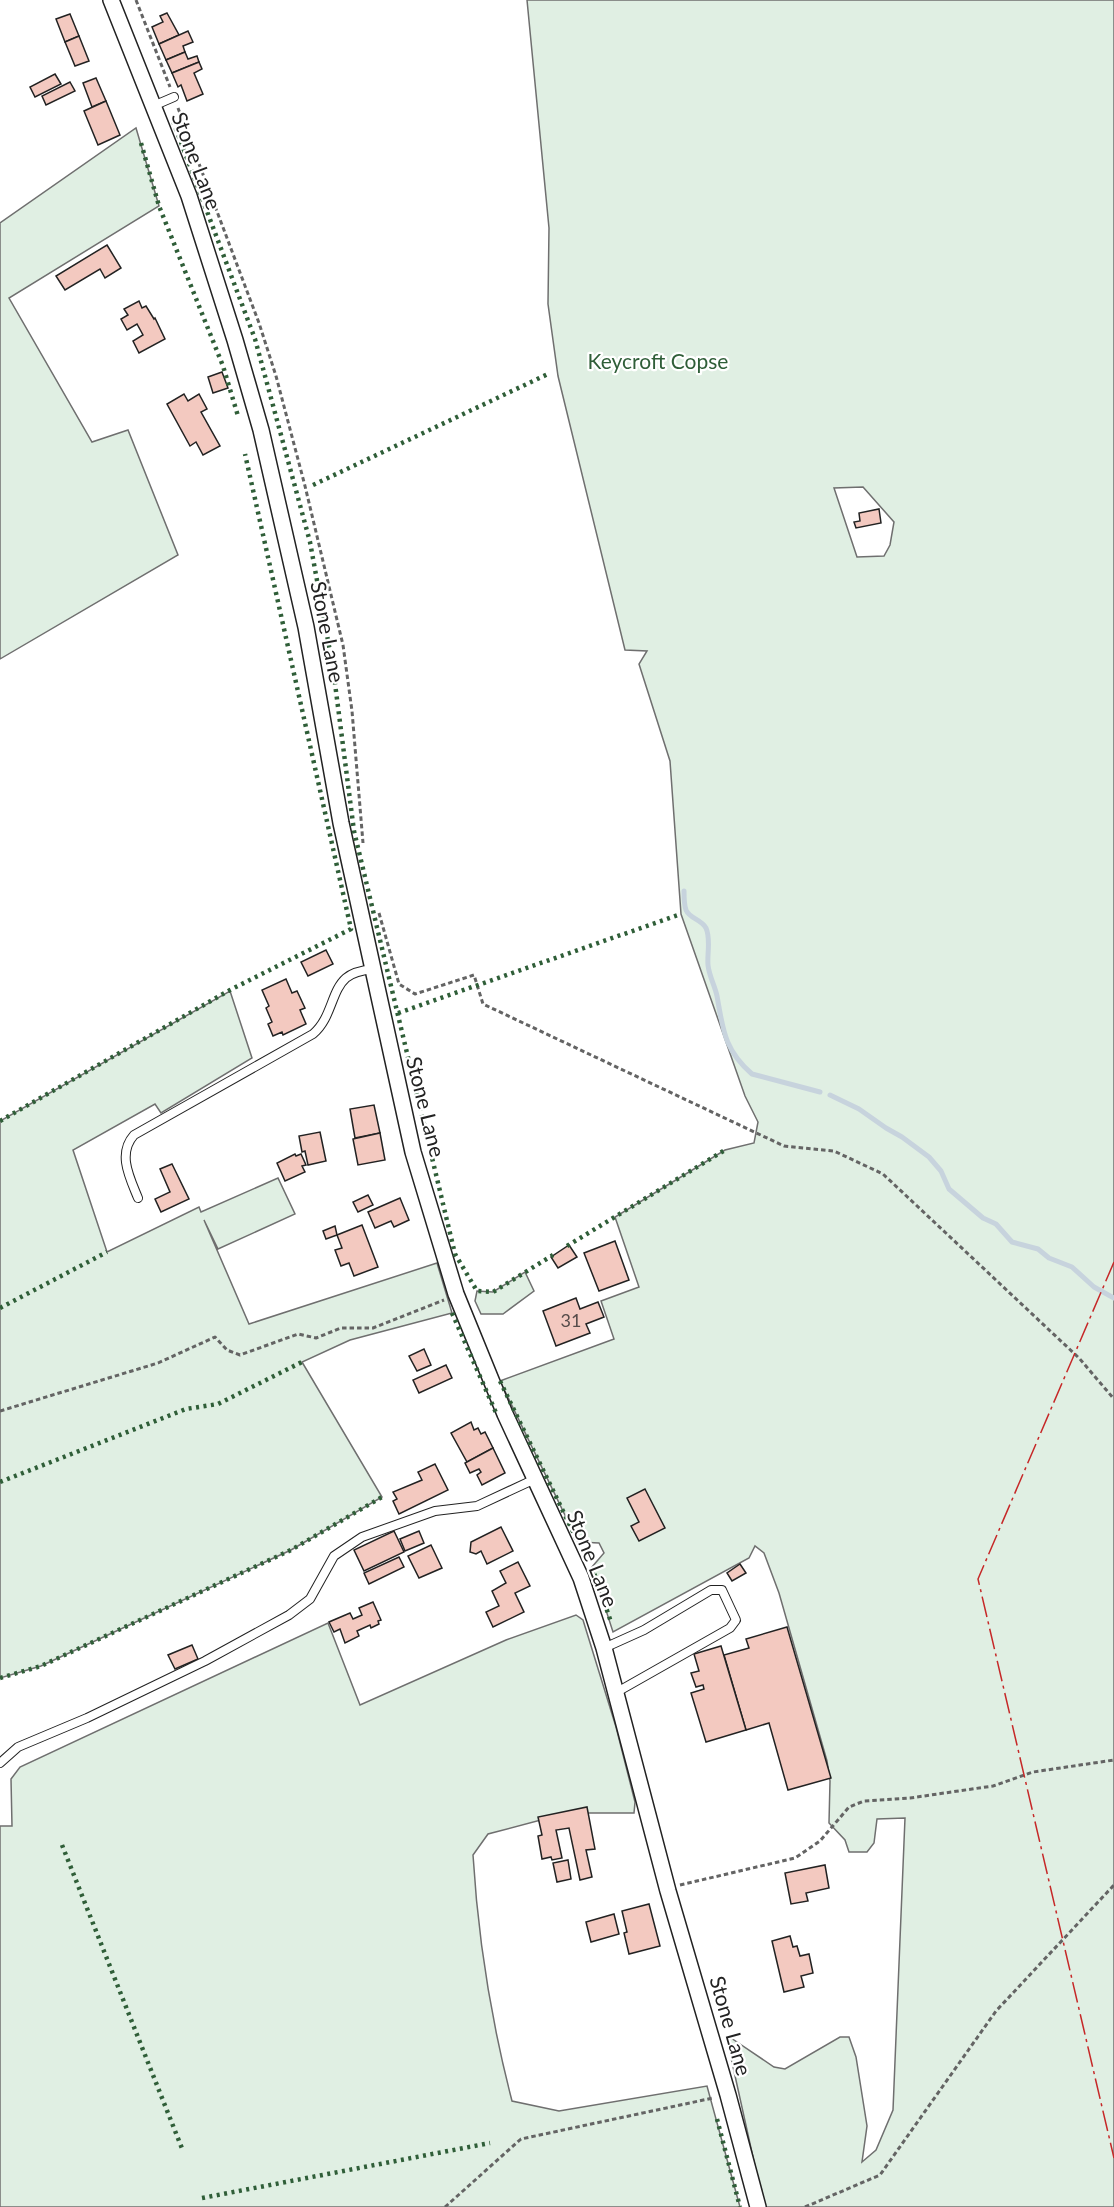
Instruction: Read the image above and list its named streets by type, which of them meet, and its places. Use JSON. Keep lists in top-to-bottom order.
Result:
{
  "streets": {
    "street": ["Stone Lane"]
  },
  "parks": ["Keycroft Copse"],
  "house_numbers": ["31"]
}
